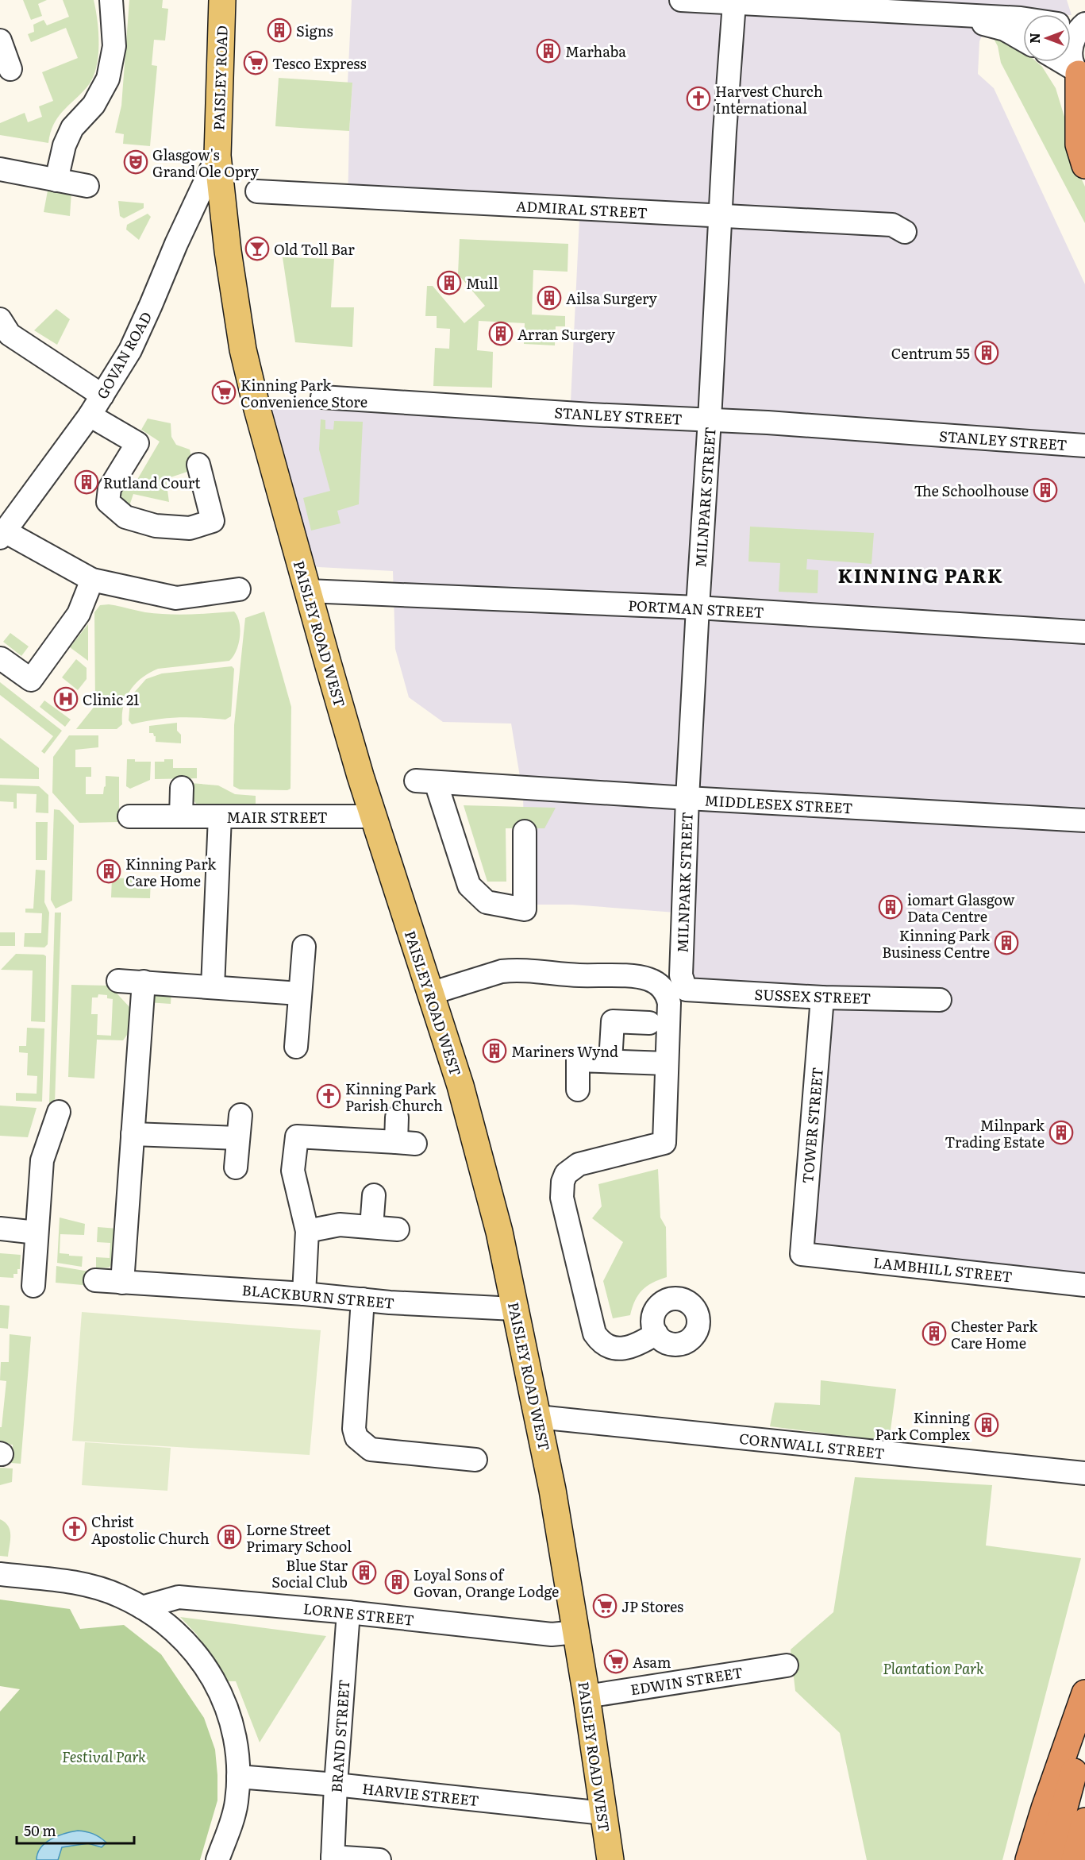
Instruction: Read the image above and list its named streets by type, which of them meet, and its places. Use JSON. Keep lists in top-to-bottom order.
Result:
{
  "streets": {
    "main road": ["PAISLEY ROAD", "PAISLEY ROAD WEST"],
    "street": [
      "ADMIRAL STREET",
      "GOVAN ROAD",
      "STANLEY STREET",
      "MILNPARK STREET",
      "PORTMAN STREET",
      "MIDDLESEX STREET",
      "MAIR STREET",
      "SUSSEX STREET",
      "TOWER STREET",
      "LAMBHILL STREET",
      "BLACKBURN STREET",
      "CORNWALL STREET",
      "LORNE STREET",
      "EDWIN STREET",
      "BRAND STREET",
      "HARVIE STREET"
    ]
  },
  "crossings": [
    ["PAISLEY ROAD", "GOVAN ROAD"],
    ["PAISLEY ROAD", "PAISLEY ROAD WEST"],
    ["ADMIRAL STREET", "MILNPARK STREET"],
    ["GOVAN ROAD", "PAISLEY ROAD WEST"],
    ["STANLEY STREET", "MILNPARK STREET"],
    ["MILNPARK STREET", "PORTMAN STREET"],
    ["MILNPARK STREET", "MIDDLESEX STREET"],
    ["MILNPARK STREET", "SUSSEX STREET"],
    ["PORTMAN STREET", "PAISLEY ROAD WEST"],
    ["PAISLEY ROAD WEST", "MAIR STREET"],
    ["PAISLEY ROAD WEST", "BLACKBURN STREET"],
    ["PAISLEY ROAD WEST", "CORNWALL STREET"],
    ["PAISLEY ROAD WEST", "LORNE STREET"],
    ["PAISLEY ROAD WEST", "EDWIN STREET"],
    ["PAISLEY ROAD WEST", "HARVIE STREET"],
    ["SUSSEX STREET", "TOWER STREET"],
    ["TOWER STREET", "LAMBHILL STREET"],
    ["LORNE STREET", "BRAND STREET"],
    ["BRAND STREET", "HARVIE STREET"]
  ],
  "districts": ["KINNING PARK"],
  "parks": ["Plantation Park", "Festival Park"],
  "places": {
    "building": [
      "Signs",
      "Marhaba",
      "Mull",
      "Ailsa Surgery",
      "Arran Surgery",
      "Centrum 55",
      "Rutland Court",
      "The Schoolhouse",
      "Kinning Park Care Home",
      "iomart Glasgow Data Centre",
      "Kinning Park Business Centre",
      "Mariners Wynd",
      "Milnpark Trading Estate",
      "Chester Park Care Home",
      "Kinning Park Complex",
      "Lorne Street Primary School",
      "Blue Star Social Club",
      "Loyal Sons of Govan, Orange Lodge"
    ],
    "supermarket": [
      "Tesco Express",
      "Kinning Park Convenience Store",
      "JP Stores",
      "Asam"
    ],
    "church": ["Harvest Church International", "Kinning Park Parish Church", "Christ Apostolic Church"],
    "theatre": ["Glasgow's Grand Ole Opry"],
    "bar": ["Old Toll Bar"],
    "hospital": ["Clinic 21"]
  },
  "scale_bar": "50 m",
  "north": "left"
}
